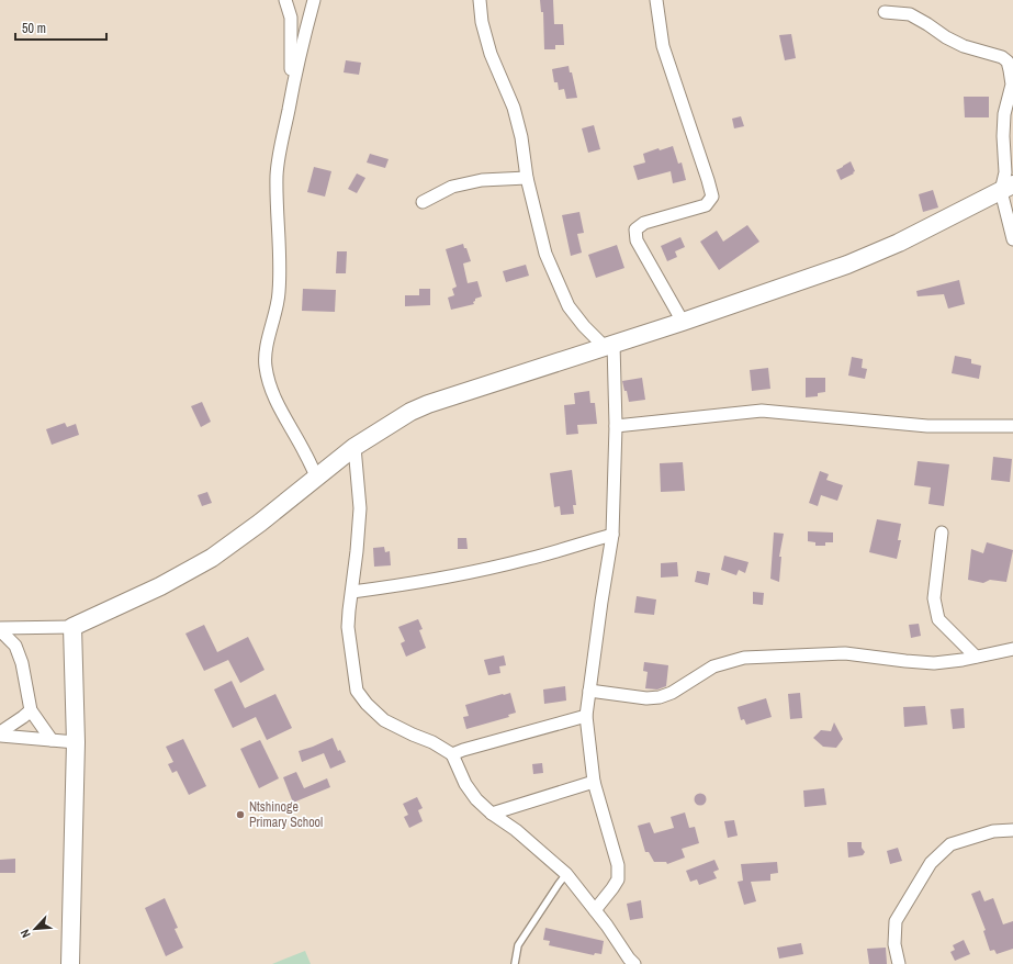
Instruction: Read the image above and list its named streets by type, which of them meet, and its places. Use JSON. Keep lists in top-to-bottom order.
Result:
{
  "places": ["Ntshinoge Primary School"],
  "scale_bar": "50 m",
  "north": "bottom left"
}
